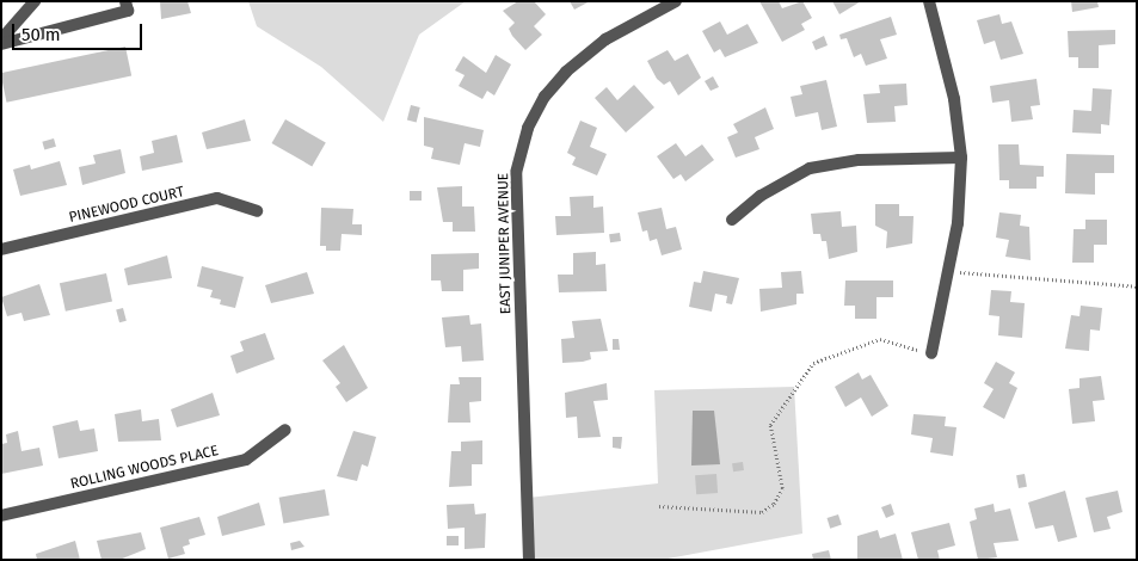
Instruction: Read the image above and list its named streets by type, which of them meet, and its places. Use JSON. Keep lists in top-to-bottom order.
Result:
{
  "streets": {
    "street": ["PINEWOOD COURT", "EAST JUNIPER AVENUE", "ROLLING WOODS PLACE"]
  },
  "scale_bar": "50 m"
}
